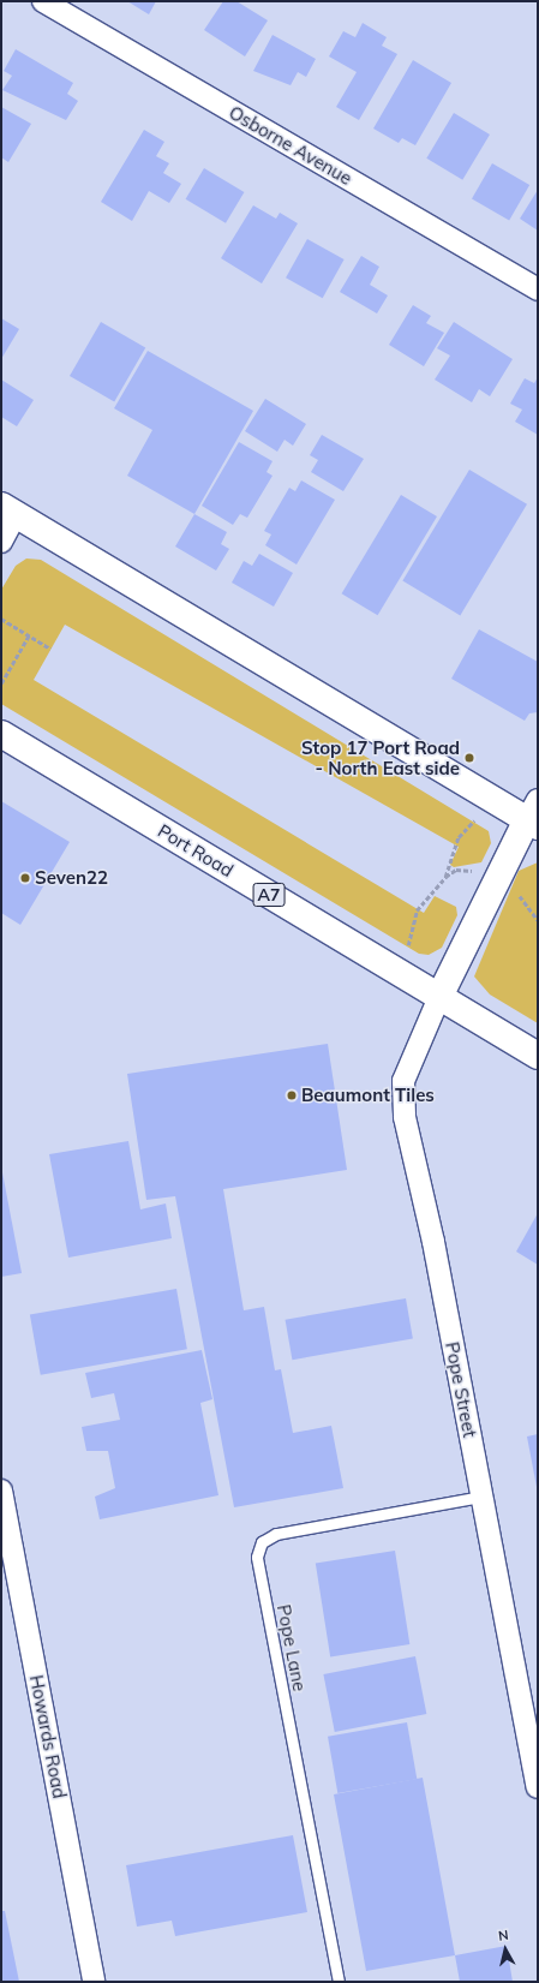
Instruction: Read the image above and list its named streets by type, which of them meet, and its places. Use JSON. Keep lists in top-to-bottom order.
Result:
{
  "streets": {
    "highway": ["Port Road", "A7"],
    "street": ["Osborne Avenue", "Pope Street", "Howards Road"],
    "lane": ["Pope Lane"]
  },
  "crossings": [
    ["Port Road", "Pope Street"],
    ["Pope Street", "Pope Lane"]
  ],
  "places": ["Stop 17 Port Road - North East side", "Seven22", "Beaumont Tiles"],
  "north": "top"
}
